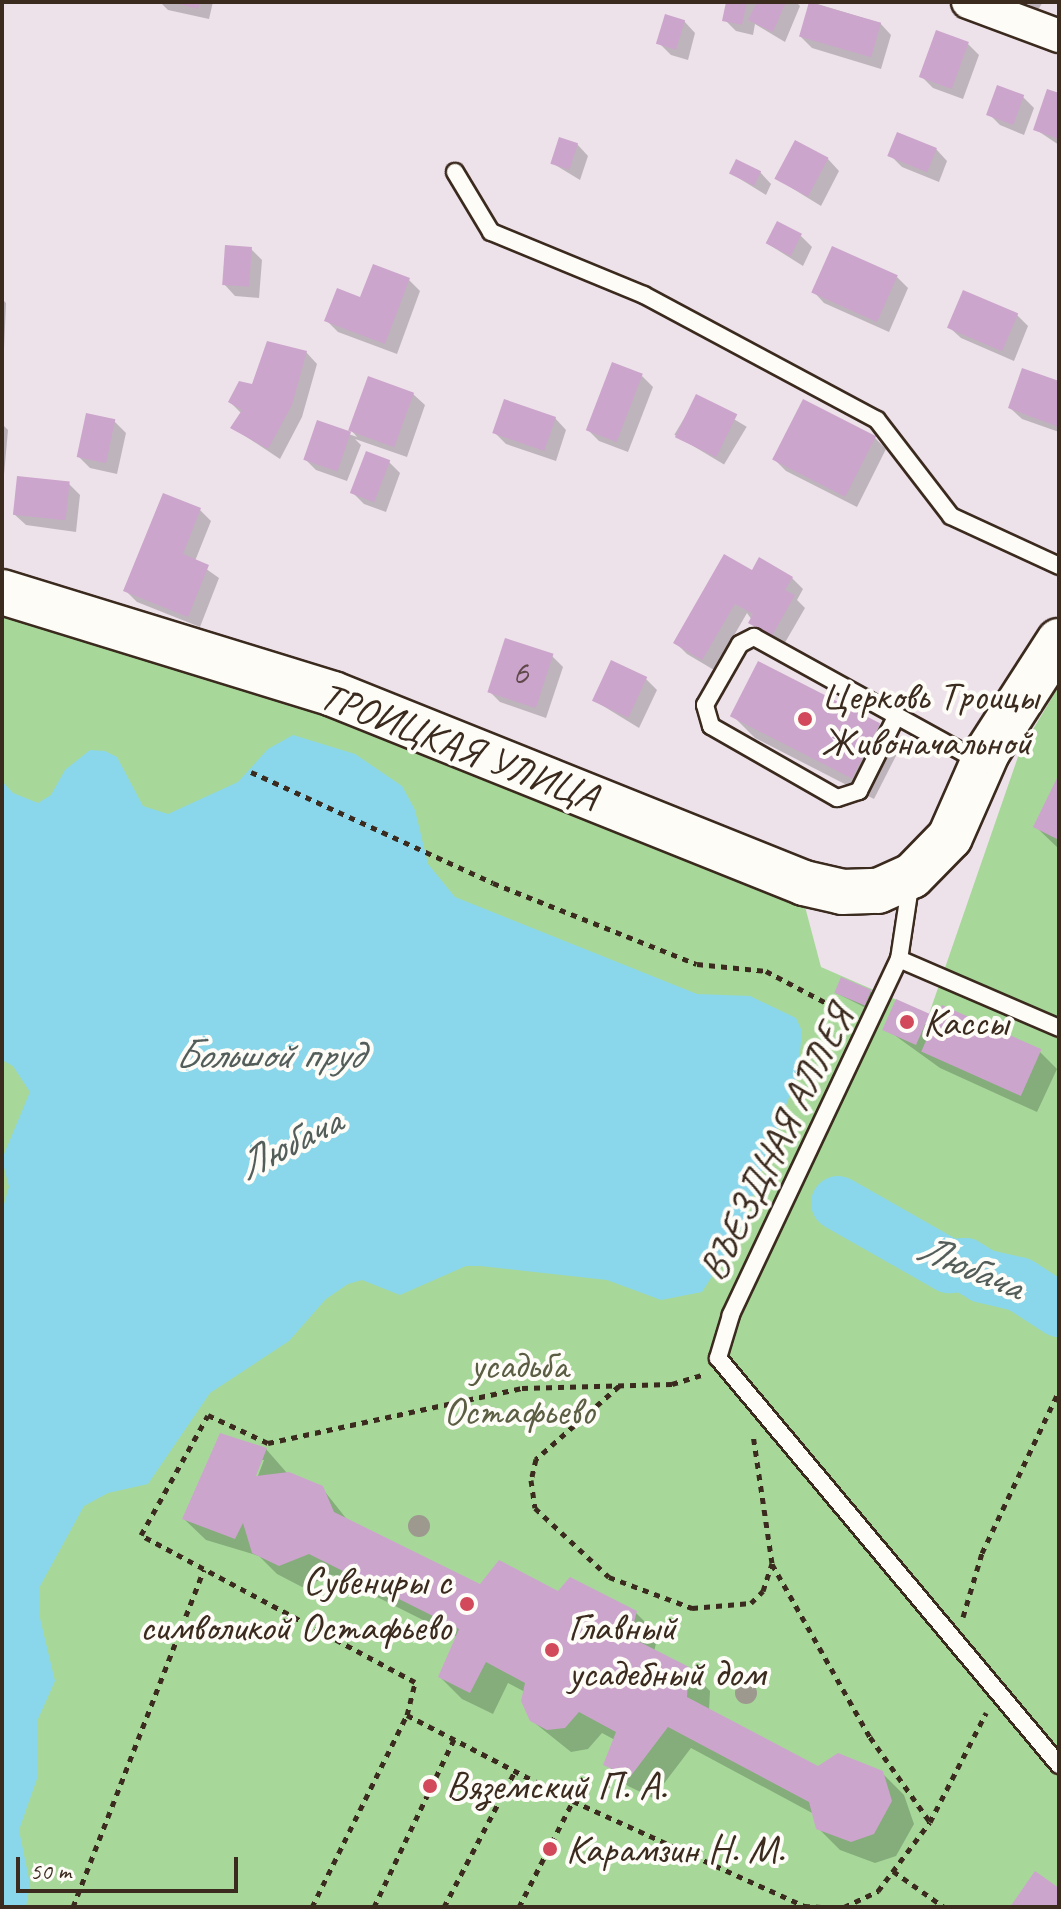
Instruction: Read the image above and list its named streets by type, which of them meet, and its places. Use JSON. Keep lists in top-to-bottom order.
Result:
{
  "streets": {
    "street": ["ТРОИЦКАЯ УЛИЦА"],
    "lane": ["ВЪЕЗДНАЯ АЛЛЕЯ"]
  },
  "crossings": [
    ["ТРОИЦКАЯ УЛИЦА", "ВЪЕЗДНАЯ АЛЛЕЯ"]
  ],
  "water": ["Большой пруд", "Любача"],
  "parks": ["усадьба Остафьево"],
  "places": [
    "Церковь Троицы Живоначальной",
    "Кассы",
    "Сувениры с символикой Остафьево",
    "Главный усадебный дом",
    "Вяземский П. А.",
    "Карамзин Н. М."
  ],
  "house_numbers": ["6"],
  "scale_bar": "50 m"
}
